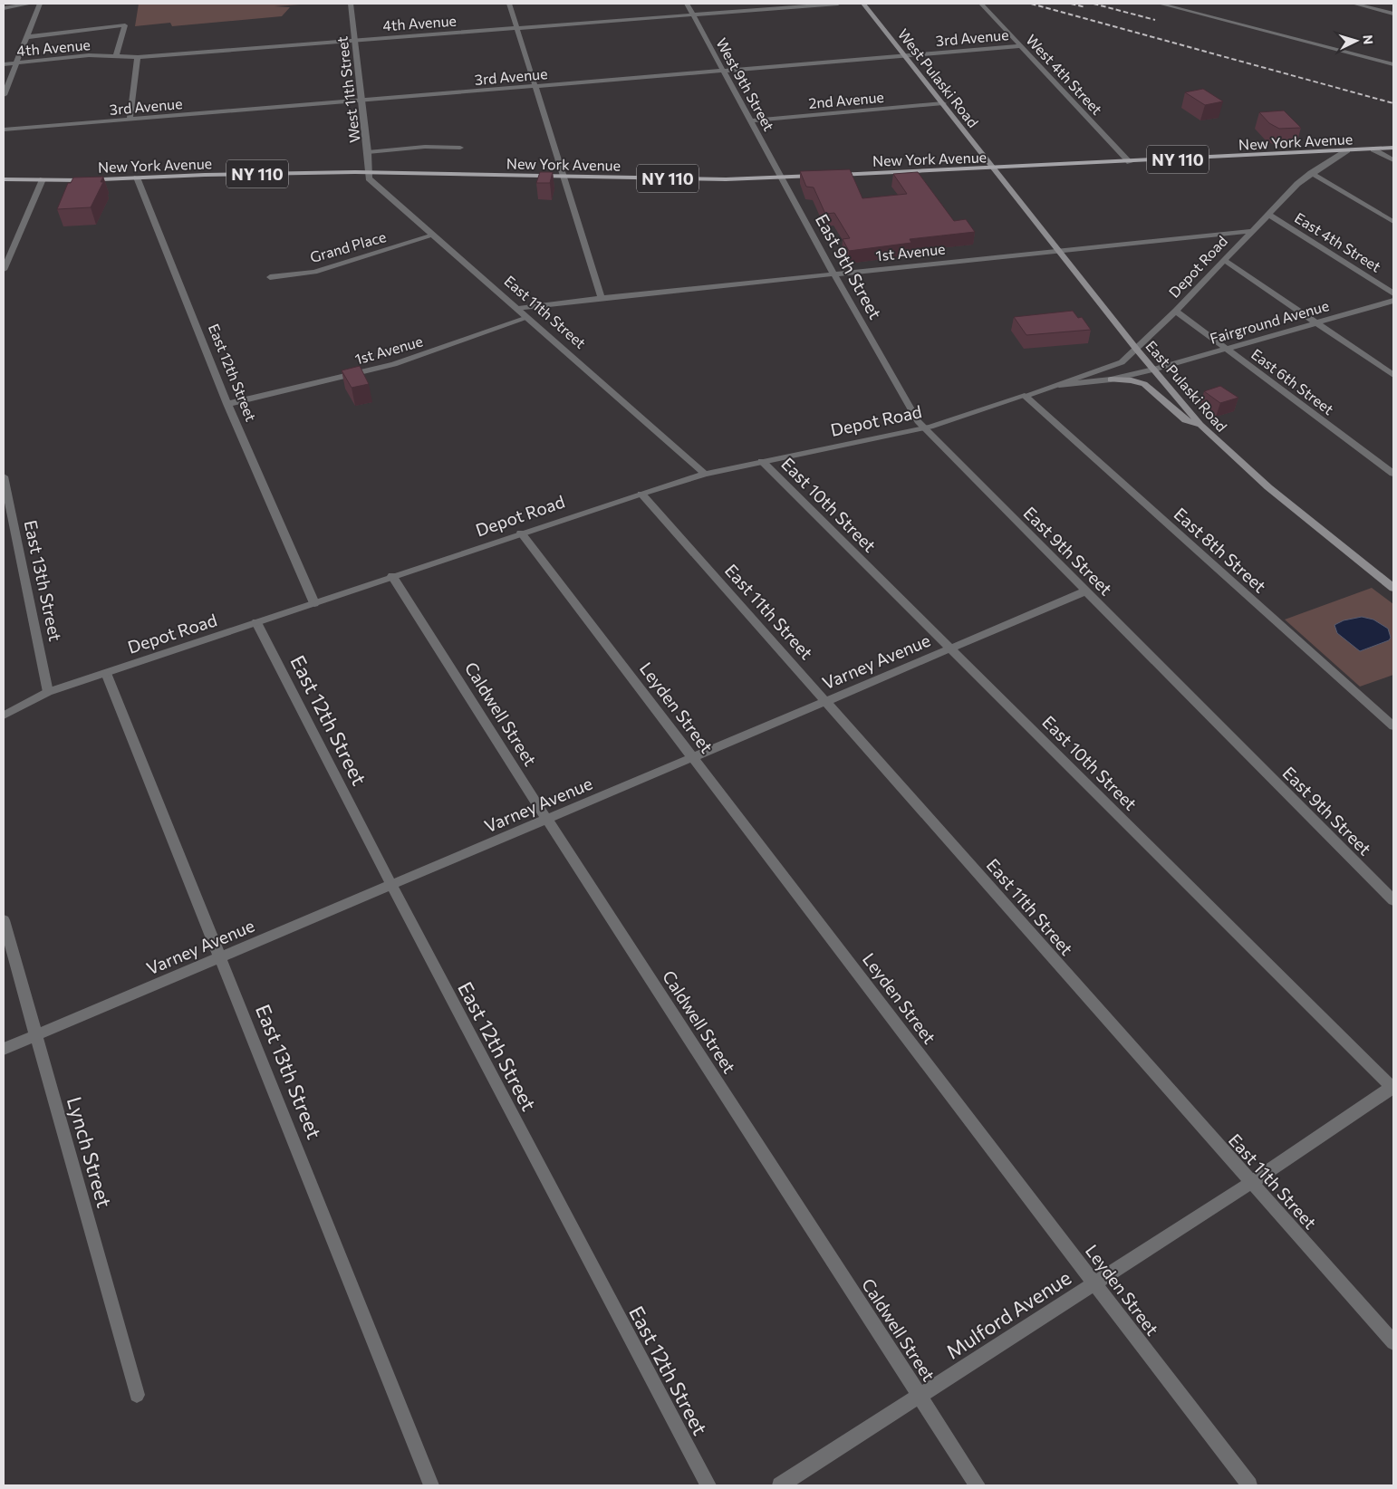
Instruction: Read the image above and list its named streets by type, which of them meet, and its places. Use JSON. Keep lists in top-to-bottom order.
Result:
{
  "streets": {
    "main road": [
      "West Pulaski Road",
      "New York Avenue",
      "NY 110",
      "East Pulaski Road"
    ],
    "street": [
      "4th Avenue",
      "3rd Avenue",
      "West 4th Street",
      "West 9th Street",
      "West 11th Street",
      "2nd Avenue",
      "East 4th Street",
      "Grand Place",
      "1st Avenue",
      "East 9th Street",
      "Depot Road",
      "East 11th Street",
      "Fairground Avenue",
      "East 12th Street",
      "East 6th Street",
      "East 10th Street",
      "East 8th Street",
      "East 13th Street",
      "Varney Avenue",
      "Leyden Street",
      "Caldwell Street",
      "Lynch Street",
      "Mulford Avenue"
    ]
  },
  "crossings": [
    ["4th Avenue", "West 9th Street"],
    ["4th Avenue", "West 11th Street"],
    ["3rd Avenue", "West 4th Street"],
    ["3rd Avenue", "West Pulaski Road"],
    ["3rd Avenue", "West 9th Street"],
    ["3rd Avenue", "West 11th Street"],
    ["West 4th Street", "New York Avenue"],
    ["West Pulaski Road", "2nd Avenue"],
    ["West Pulaski Road", "New York Avenue"],
    ["West Pulaski Road", "East Pulaski Road"],
    ["West 9th Street", "2nd Avenue"],
    ["West 9th Street", "New York Avenue"],
    ["West 9th Street", "East 9th Street"],
    ["West 11th Street", "New York Avenue"],
    ["West 11th Street", "East 11th Street"],
    ["New York Avenue", "East 9th Street"],
    ["New York Avenue", "Depot Road"],
    ["New York Avenue", "East 11th Street"],
    ["New York Avenue", "East 12th Street"],
    ["New York Avenue", "East Pulaski Road"],
    ["East 4th Street", "Depot Road"],
    ["Grand Place", "East 11th Street"],
    ["1st Avenue", "East 9th Street"],
    ["1st Avenue", "Depot Road"],
    ["1st Avenue", "East 11th Street"],
    ["1st Avenue", "East 12th Street"],
    ["1st Avenue", "East Pulaski Road"],
    ["East 9th Street", "Depot Road"],
    ["East 9th Street", "Varney Avenue"],
    ["Depot Road", "East 11th Street"],
    ["Depot Road", "Fairground Avenue"],
    ["Depot Road", "East 12th Street"],
    ["Depot Road", "East 6th Street"],
    ["Depot Road", "East Pulaski Road"],
    ["Depot Road", "East 10th Street"],
    ["Depot Road", "East 8th Street"],
    ["Depot Road", "East 13th Street"],
    ["Depot Road", "Leyden Street"],
    ["Depot Road", "Caldwell Street"],
    ["East 11th Street", "Varney Avenue"],
    ["East 11th Street", "Mulford Avenue"],
    ["Fairground Avenue", "East 6th Street"],
    ["Fairground Avenue", "East Pulaski Road"],
    ["East 12th Street", "Varney Avenue"],
    ["East 10th Street", "Varney Avenue"],
    ["East 10th Street", "Mulford Avenue"],
    ["East 13th Street", "Varney Avenue"],
    ["Varney Avenue", "Leyden Street"],
    ["Varney Avenue", "Caldwell Street"],
    ["Varney Avenue", "Lynch Street"],
    ["Leyden Street", "Mulford Avenue"],
    ["Caldwell Street", "Mulford Avenue"]
  ],
  "north": "right"
}
